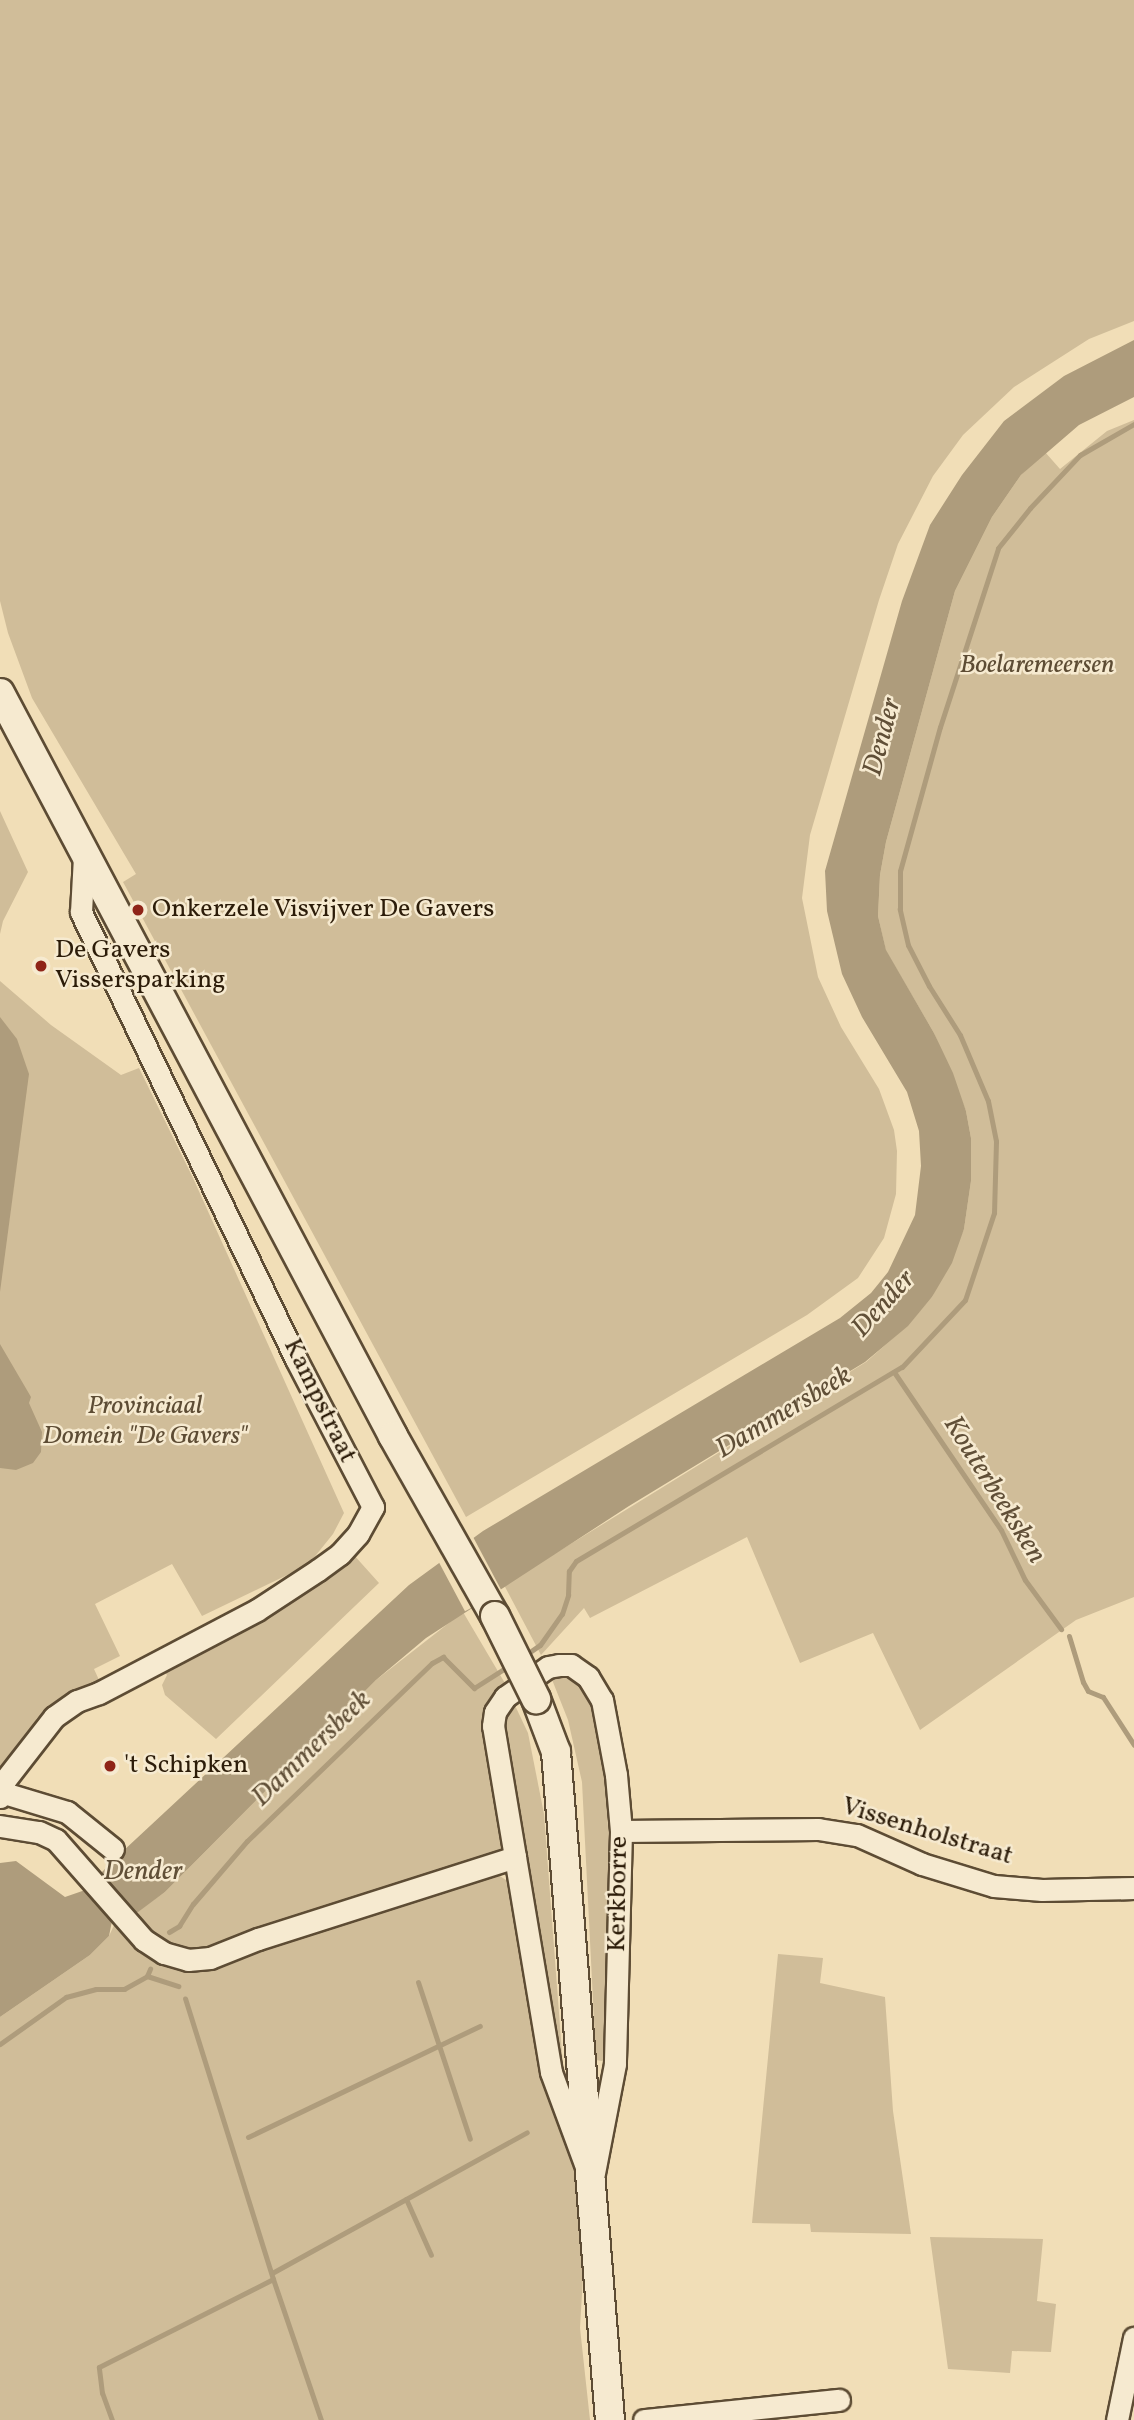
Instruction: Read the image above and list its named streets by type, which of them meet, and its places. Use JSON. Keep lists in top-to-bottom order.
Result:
{
  "streets": {
    "street": ["Kampstraat", "Vissenholstraat", "Kerkborre"]
  },
  "crossings": [
    ["Kampstraat", "Kerkborre"],
    ["Vissenholstraat", "Kerkborre"]
  ],
  "water": ["Dender", "Dammersbeek", "Kouterbeeksken"],
  "parks": ["Boelaremeersen", "Provinciaal Domein \"De Gavers\""],
  "places": ["Onkerzele Visvijver De Gavers", "De Gavers Vissersparking", "'t Schipken"]
}
